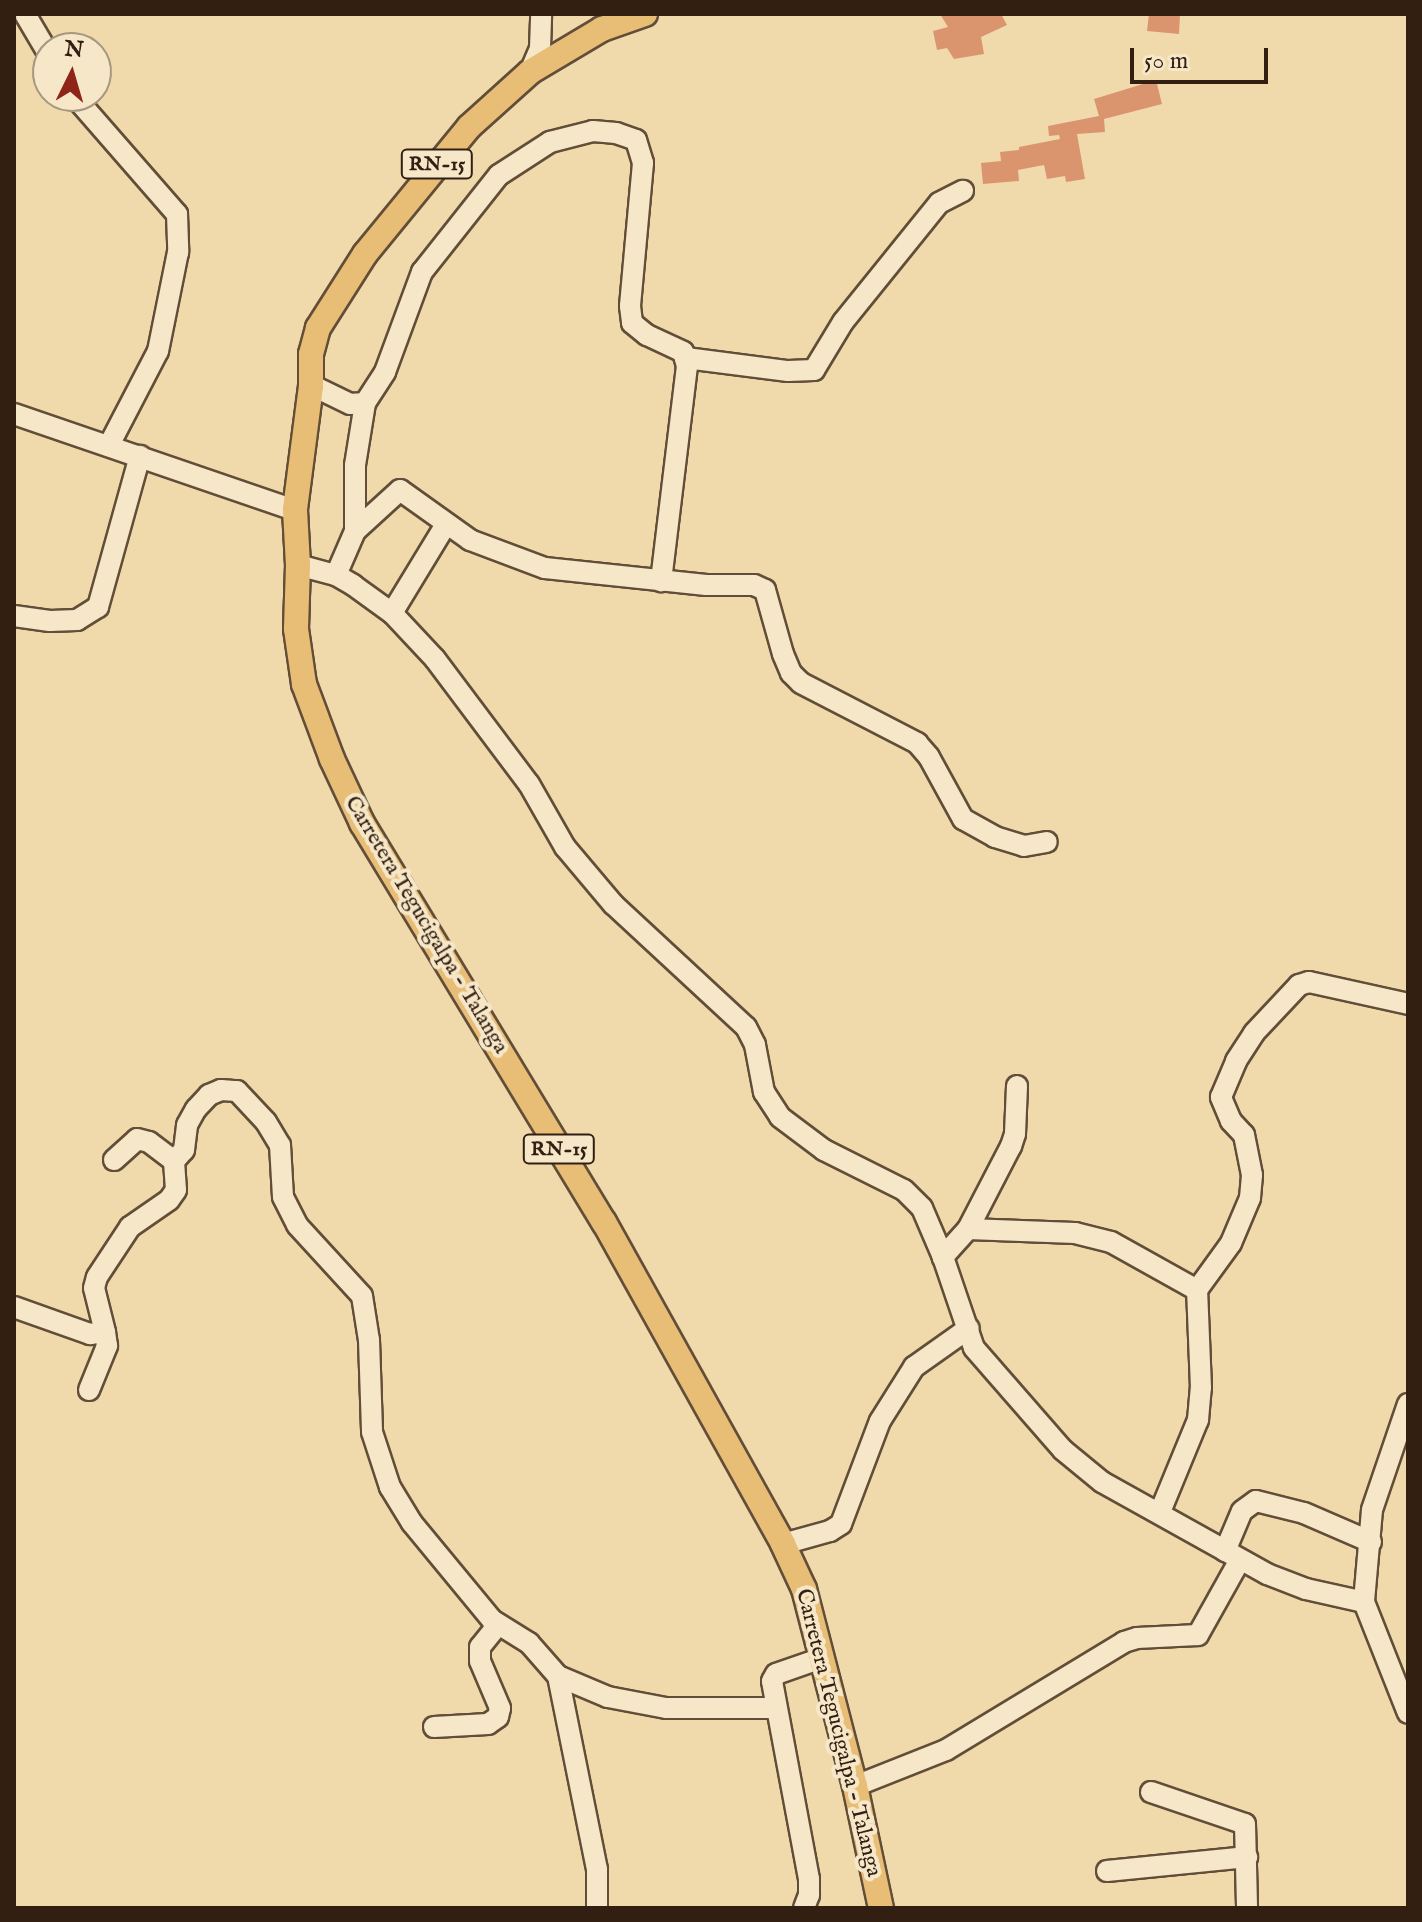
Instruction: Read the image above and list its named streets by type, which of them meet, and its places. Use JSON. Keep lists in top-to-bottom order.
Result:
{
  "streets": {
    "main road": ["RN-15", "Carretera Tegucigalpa - Talanga"]
  },
  "scale_bar": "50 m",
  "north": "top"
}
